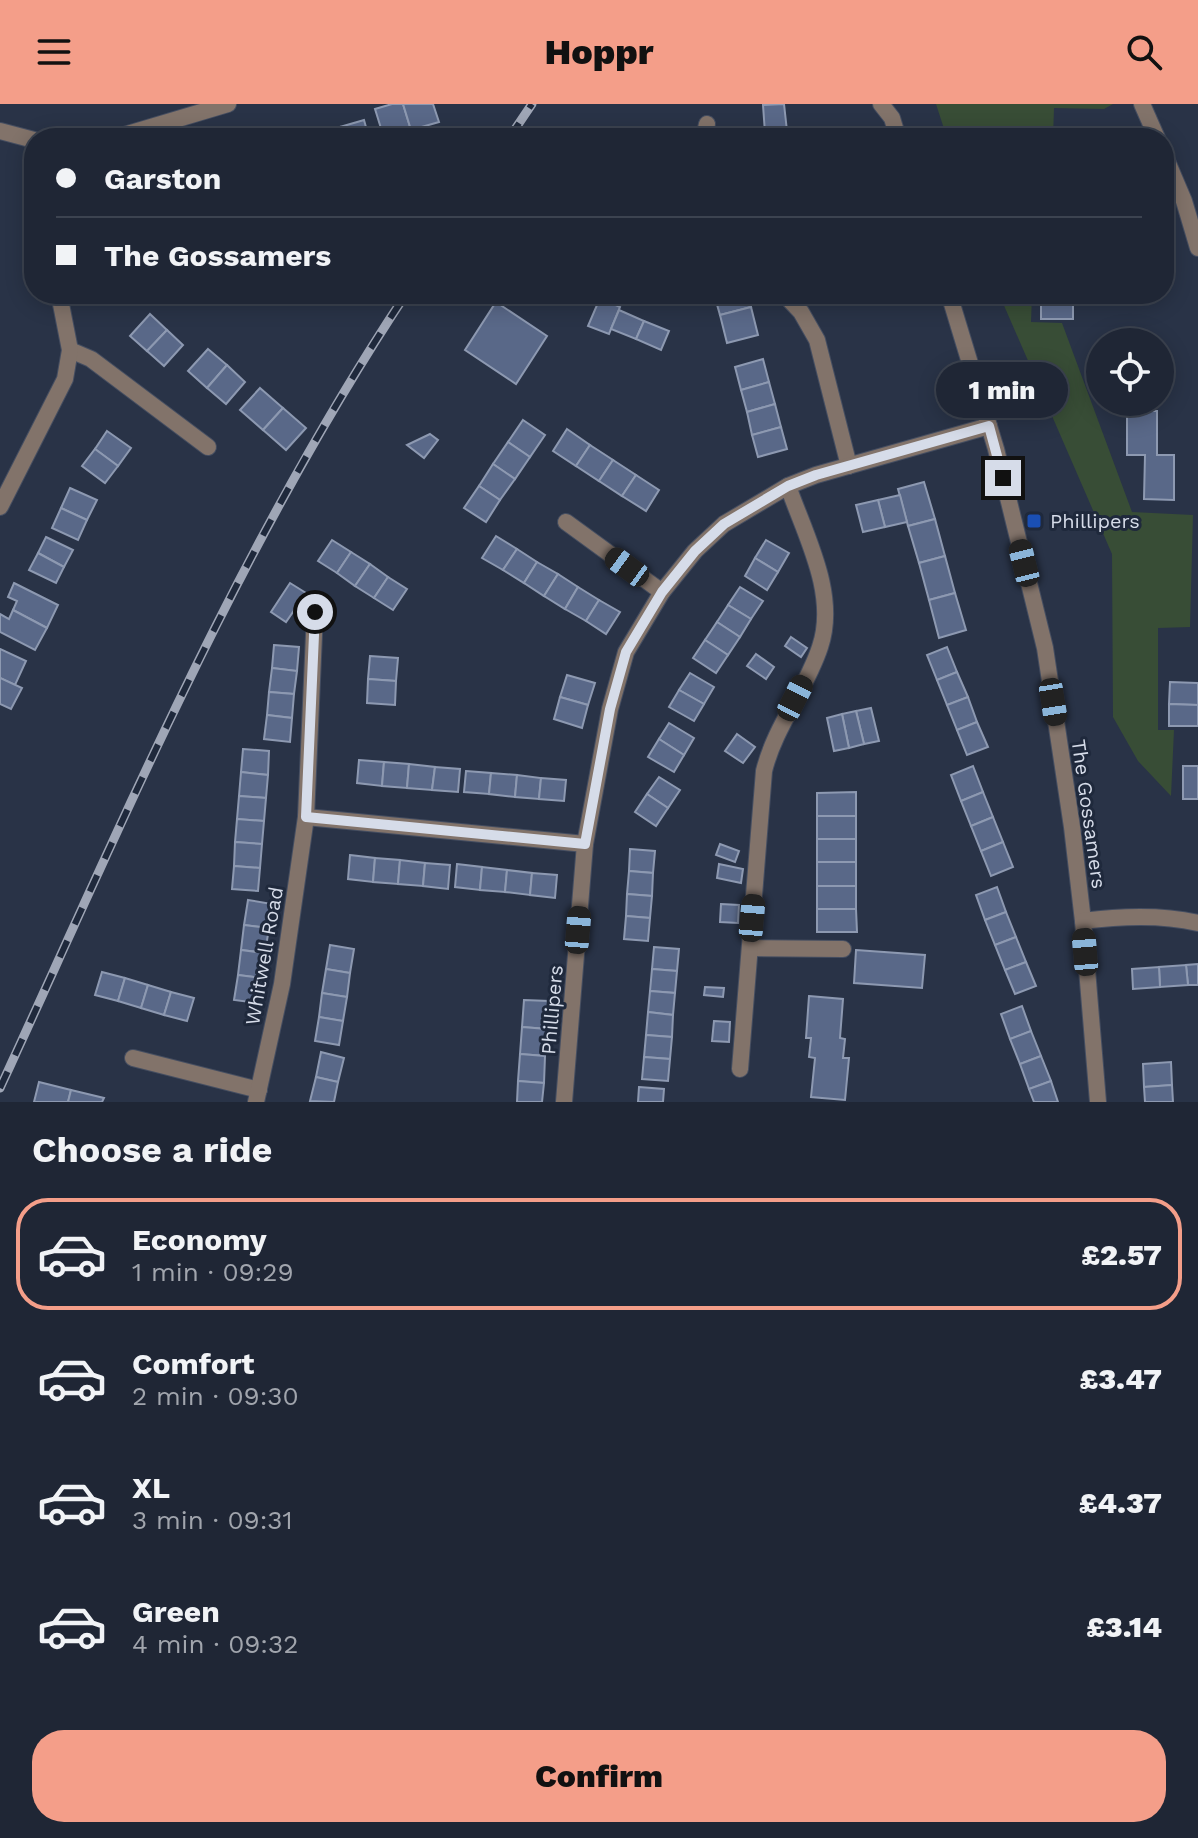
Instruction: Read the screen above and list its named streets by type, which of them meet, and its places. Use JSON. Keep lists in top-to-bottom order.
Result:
{
  "streets": {
    "street": ["The Gossamers", "Whitwell Road", "Phillipers"]
  },
  "crossings": [
    ["The Gossamers", "Phillipers"]
  ],
  "places": {
    "transit": ["Phillipers"]
  },
  "page": {
    "header": "Hoppr",
    "banner": ["Garston", "The Gossamers"],
    "bubble": "1 min",
    "heading": "Choose a ride",
    "list": [
      {
        "name": "Economy",
        "note": "1 min · 09:29",
        "value": "£2.57"
      },
      {
        "name": "Comfort",
        "note": "2 min · 09:30",
        "value": "£3.47"
      },
      {
        "name": "XL",
        "note": "3 min · 09:31",
        "value": "£4.37"
      },
      {
        "name": "Green",
        "note": "4 min · 09:32",
        "value": "£3.14"
      }
    ],
    "buttons": "Confirm"
  }
}
